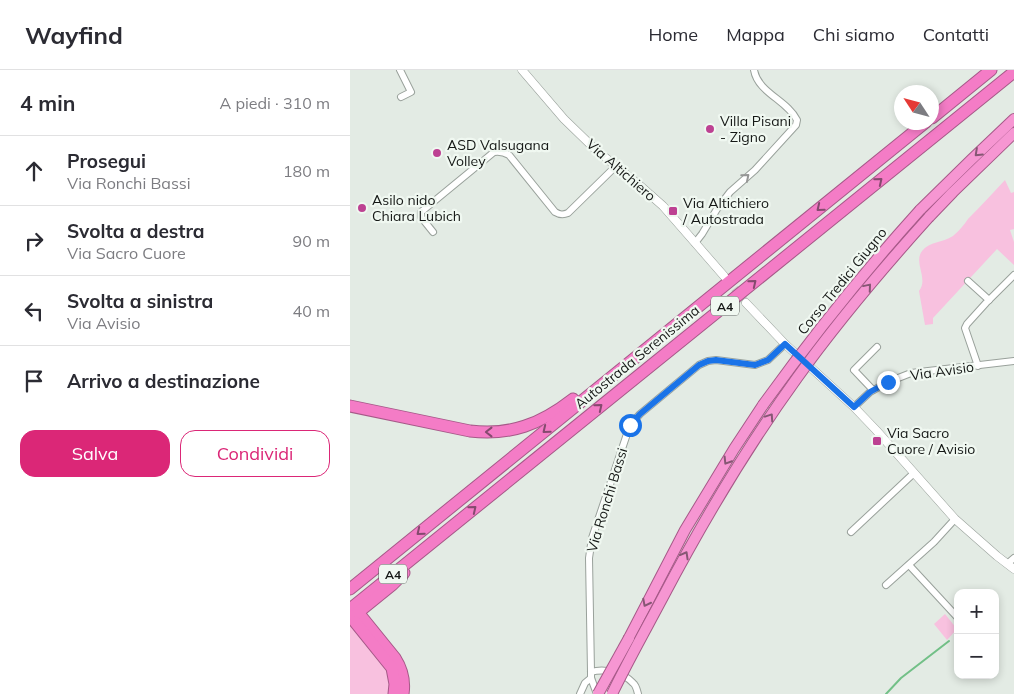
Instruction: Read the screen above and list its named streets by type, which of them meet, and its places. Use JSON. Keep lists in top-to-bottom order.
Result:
{
  "streets": {
    "highway": ["Corso Tredici Giugno", "A4", "Autostrada Serenissima"],
    "street": ["Via Altichiero", "Via Avisio", "Via Ronchi Bassi"]
  },
  "places": {
    "other": ["Villa Pisani - Zigno", "ASD Valsugana Volley", "Asilo nido Chiara Lubich"],
    "transit": ["Via Altichiero / Autostrada", "Via Sacro Cuore / Avisio"]
  },
  "north": "top left",
  "page": {
    "header": "Wayfind",
    "nav": [
      "Home",
      "Mappa",
      "Chi siamo",
      "Contatti"
    ],
    "heading": ["4 min", "A piedi · 310 m"],
    "list": [
      ["Prosegui", "Via Ronchi Bassi", "180 m"],
      ["Svolta a destra", "Via Sacro Cuore", "90 m"],
      ["Svolta a sinistra", "Via Avisio", "40 m"],
      "Arrivo a destinazione"
    ],
    "buttons": ["Salva", "Condividi"],
    "map_buttons": ["+", "−"]
  }
}
